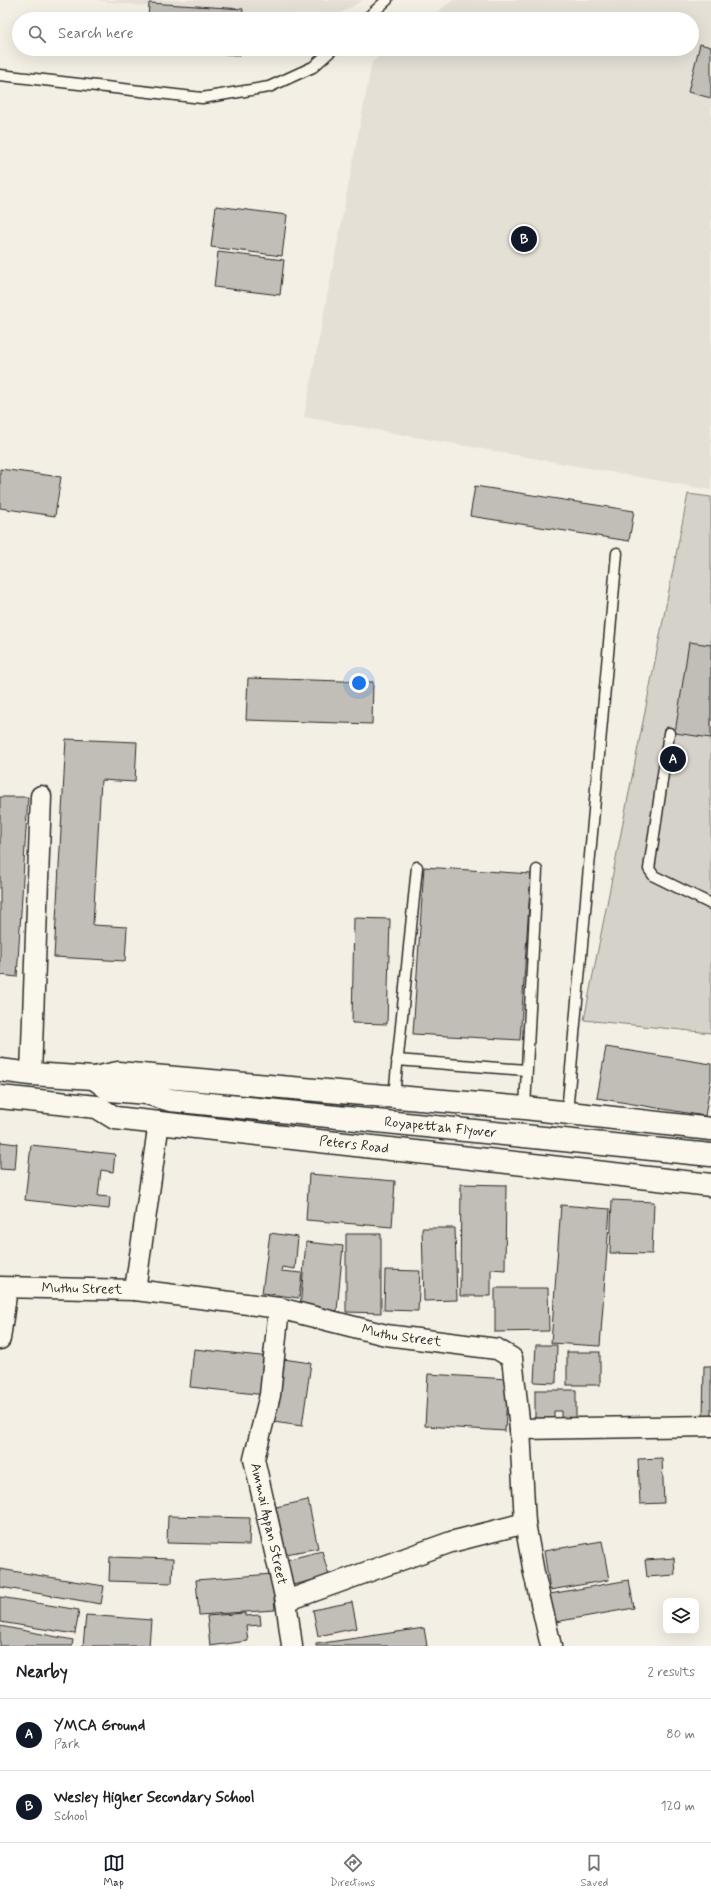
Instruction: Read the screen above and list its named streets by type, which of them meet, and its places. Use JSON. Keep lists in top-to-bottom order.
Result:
{
  "streets": {
    "main road": ["Royapettah Flyover", "Peters Road"],
    "street": ["Muthu Street", "Ammai Appan Street"]
  },
  "crossings": [
    ["Royapettah Flyover", "Peters Road"],
    ["Muthu Street", "Ammai Appan Street"]
  ],
  "page": {
    "search": "Search here",
    "pins": ["B", "A"],
    "heading": ["Nearby", "2 results"],
    "list": [
      {
        "mark": "A",
        "name": "YMCA Ground",
        "note": "Park",
        "value": "80 m"
      },
      {
        "mark": "B",
        "name": "Wesley Higher Secondary School",
        "note": "School",
        "value": "120 m"
      }
    ],
    "nav": ["Map", "Directions", "Saved"]
  }
}
